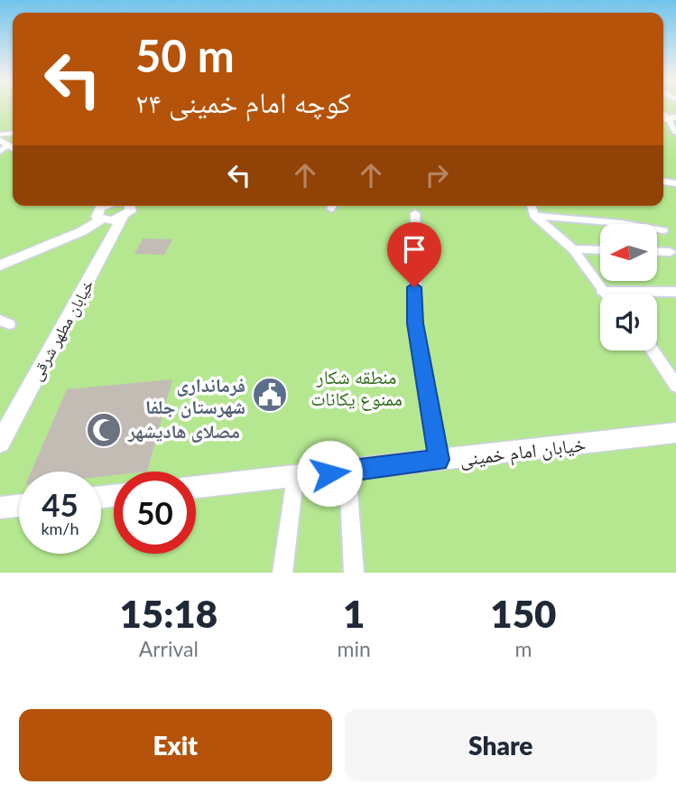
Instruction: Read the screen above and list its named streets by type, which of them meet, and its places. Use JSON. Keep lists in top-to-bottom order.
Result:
{
  "streets": {
    "main road": ["خیابان مطهر شرقی", "خیابان امام خمینی"]
  },
  "parks": ["منطقه شکار ممنوع یکانات"],
  "places": {
    "public building": ["فرمانداری شهرستان جلفا"],
    "mosque": ["مصلای هادیشهر"]
  },
  "north": "left",
  "page": {
    "turn": ["50 m", "کوچه امام خمینی ۲۴"],
    "speed": "45 km/h",
    "limit": "50",
    "eta": [
      "15:18",
      "Arrival",
      "1",
      "min",
      "150",
      "m"
    ],
    "buttons": ["Exit", "Share"]
  }
}
